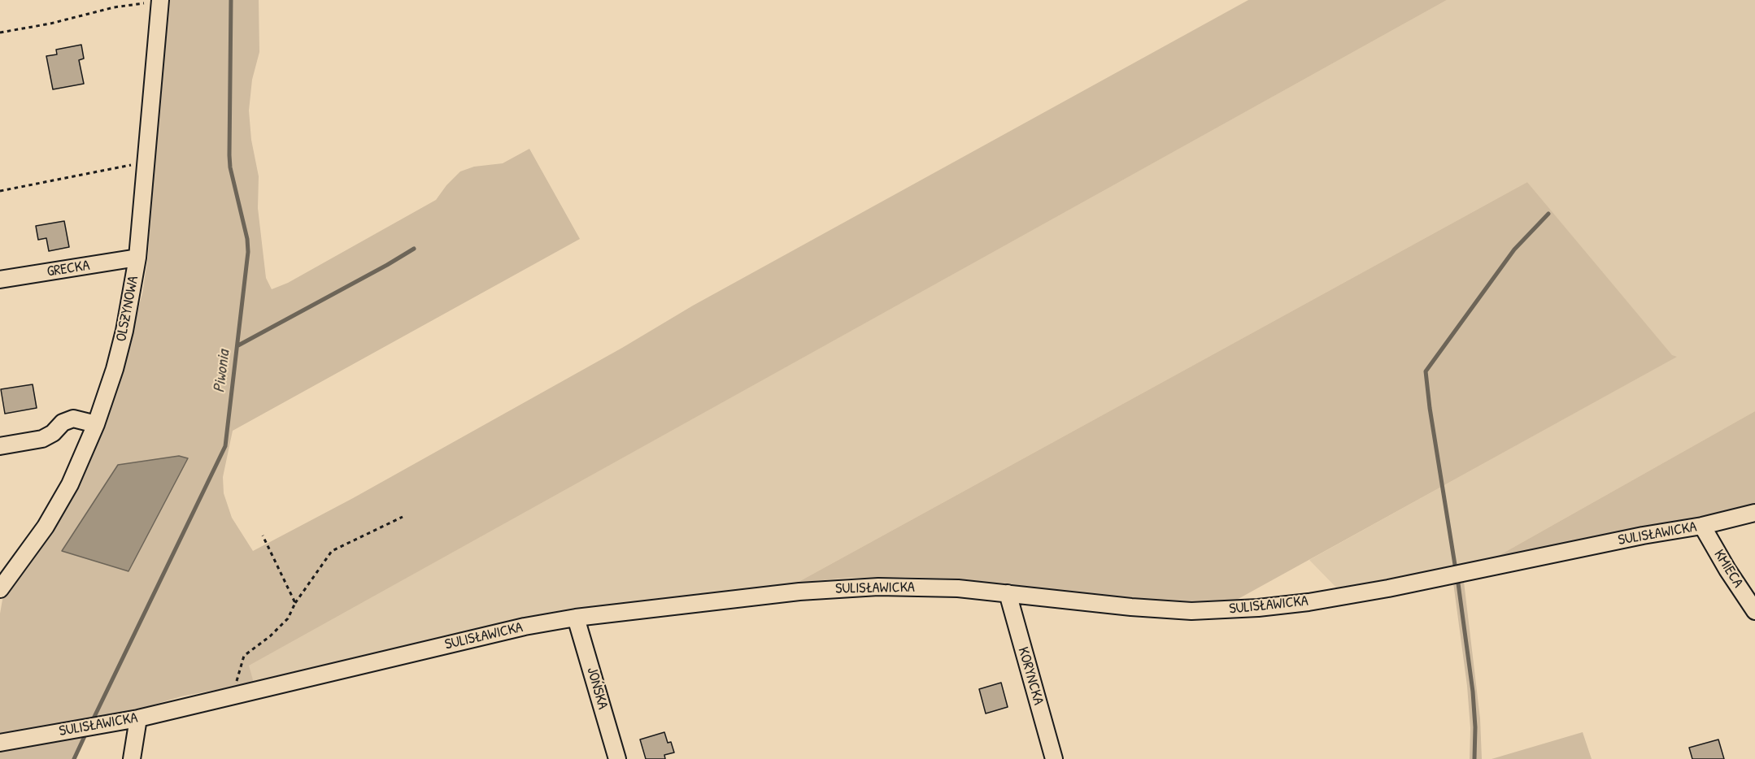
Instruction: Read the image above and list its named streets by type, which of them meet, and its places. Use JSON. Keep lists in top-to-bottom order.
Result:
{
  "streets": {
    "street": [
      "GRECKA",
      "OLSZYNOWA",
      "SULISŁAWICKA",
      "KMIECA",
      "KORYNCKA",
      "JOŃSKA"
    ]
  },
  "crossings": [
    ["GRECKA", "OLSZYNOWA"],
    ["SULISŁAWICKA", "KMIECA"],
    ["SULISŁAWICKA", "KORYNCKA"],
    ["SULISŁAWICKA", "JOŃSKA"]
  ],
  "water": ["Piwonia"]
}
